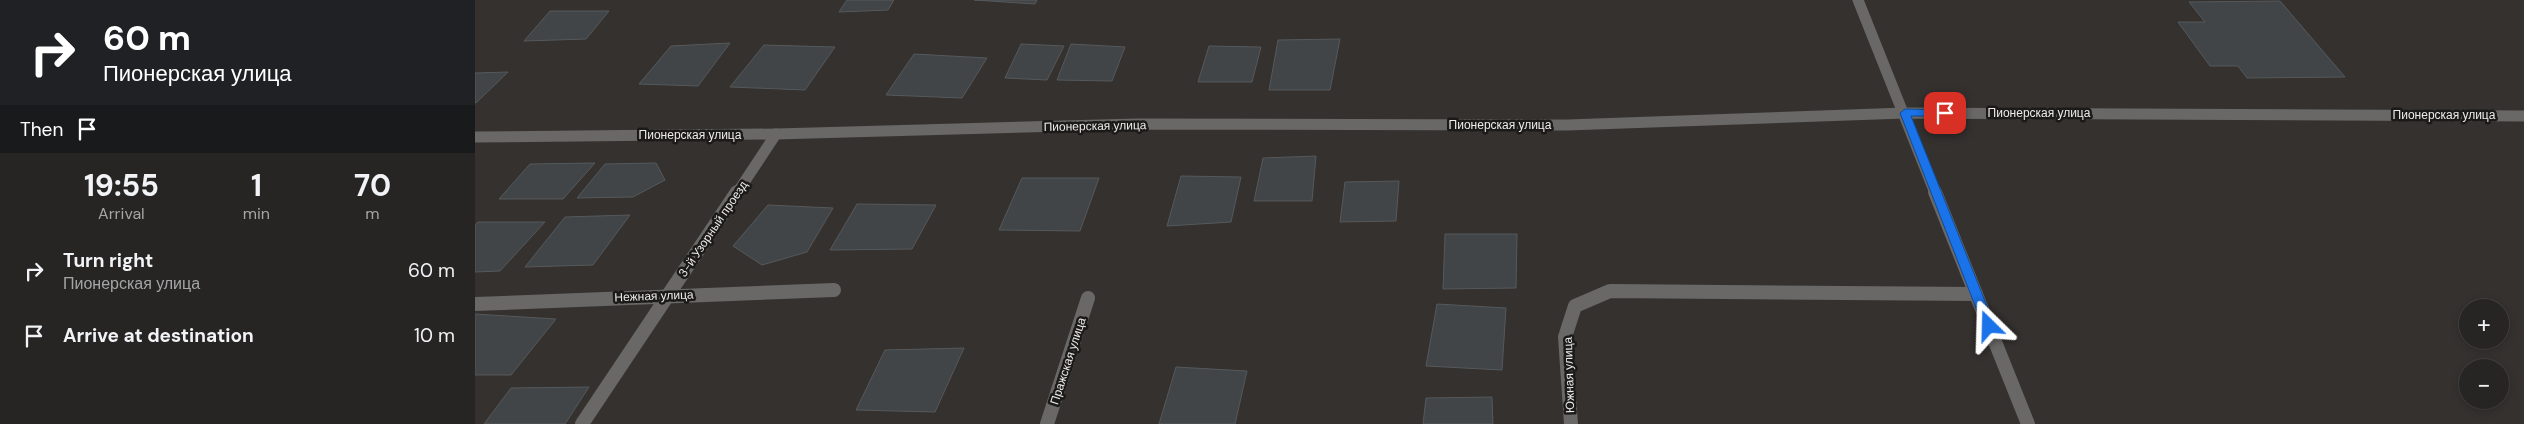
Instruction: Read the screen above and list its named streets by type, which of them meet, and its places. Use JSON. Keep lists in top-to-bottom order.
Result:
{
  "streets": {
    "street": [
      "Пионерская улица",
      "3-й Узорный проезд",
      "Нежная улица",
      "Пражская улица",
      "Южная улица"
    ]
  },
  "crossings": [
    ["Пионерская улица", "3-й Узорный проезд"],
    ["3-й Узорный проезд", "Нежная улица"]
  ],
  "page": {
    "turn": ["60 m", "Пионерская улица"],
    "then": "Then",
    "eta": [
      "19:55",
      "Arrival",
      "1",
      "min",
      "70",
      "m"
    ],
    "list": [
      {
        "name": "Turn right",
        "note": "Пионерская улица",
        "value": "60 m"
      },
      {
        "name": "Arrive at destination",
        "value": "10 m"
      }
    ],
    "map_buttons": ["+", "−"]
  }
}
